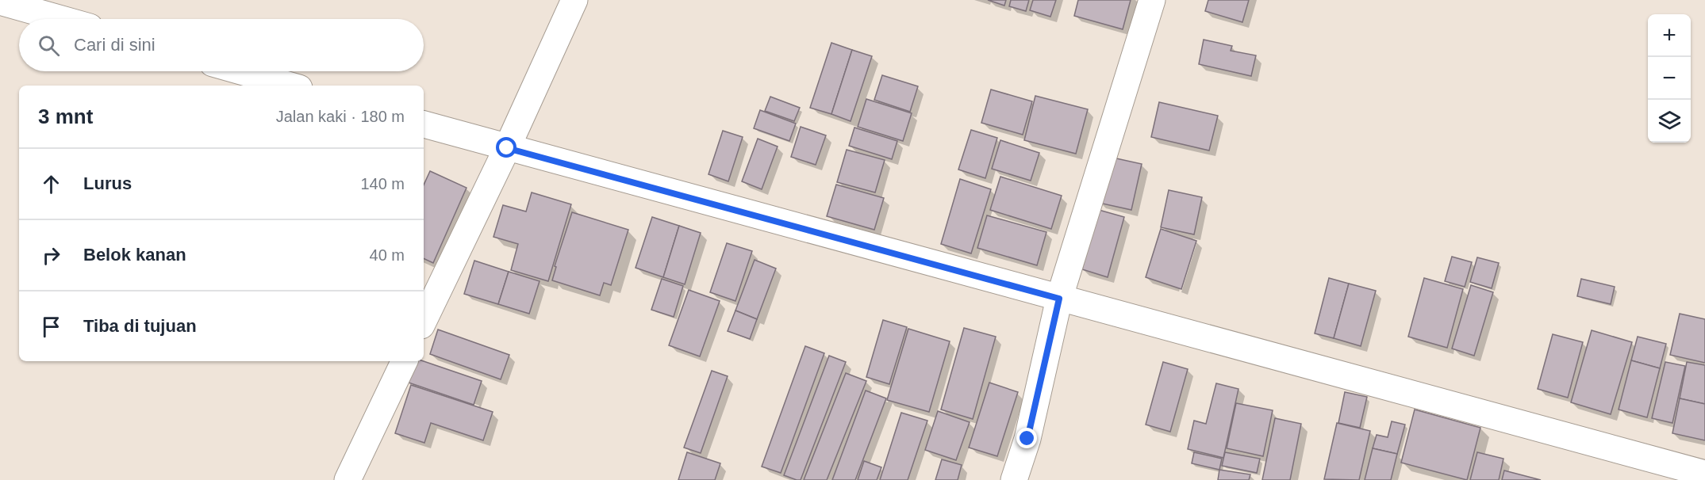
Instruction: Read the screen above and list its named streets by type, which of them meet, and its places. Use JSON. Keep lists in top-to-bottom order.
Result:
{
  "page": {
    "map_buttons": ["+", "−"],
    "search": "Cari di sini",
    "heading": ["3 mnt", "Jalan kaki · 180 m"],
    "list": [
      ["Lurus", "140 m"],
      ["Belok kanan", "40 m"],
      "Tiba di tujuan"
    ]
  }
}
